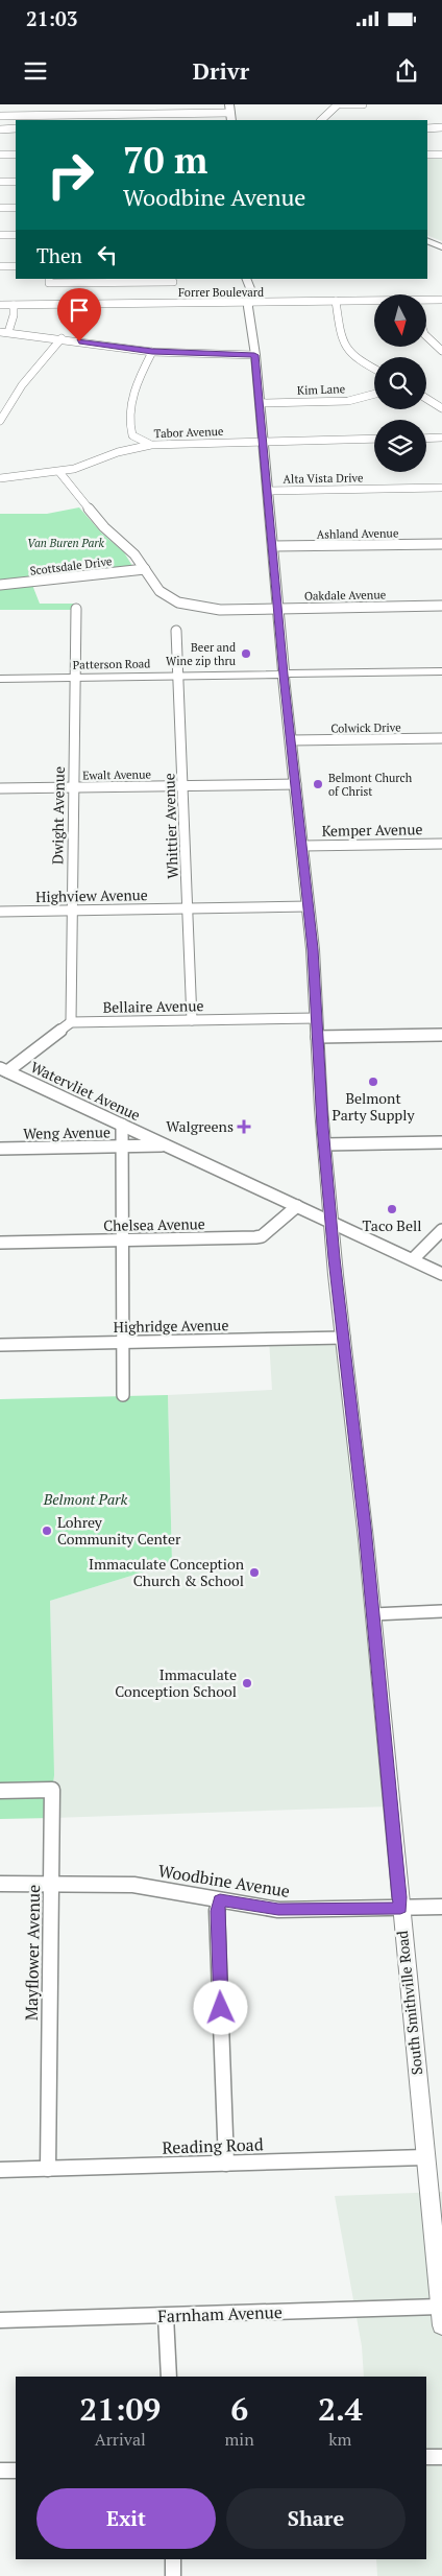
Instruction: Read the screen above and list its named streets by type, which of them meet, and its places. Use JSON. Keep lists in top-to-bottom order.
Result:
{
  "streets": {
    "main road": ["Patterson Road", "South Smithville Road"],
    "street": [
      "Forrer Boulevard",
      "Kim Lane",
      "Tabor Avenue",
      "Alta Vista Drive",
      "Ashland Avenue",
      "Scottsdale Drive",
      "Oakdale Avenue",
      "Colwick Drive",
      "Ewalt Avenue",
      "Dwight Avenue",
      "Whittier Avenue",
      "Kemper Avenue",
      "Highview Avenue",
      "Bellaire Avenue",
      "Watervliet Avenue",
      "Weng Avenue",
      "Chelsea Avenue",
      "Highridge Avenue",
      "Woodbine Avenue",
      "Mayflower Avenue",
      "Reading Road",
      "Farnham Avenue"
    ]
  },
  "crossings": [
    ["Forrer Boulevard", "South Smithville Road"],
    ["Kim Lane", "South Smithville Road"],
    ["Tabor Avenue", "Oakdale Avenue"],
    ["Tabor Avenue", "South Smithville Road"],
    ["Alta Vista Drive", "South Smithville Road"],
    ["Ashland Avenue", "South Smithville Road"],
    ["Scottsdale Drive", "Oakdale Avenue"],
    ["Oakdale Avenue", "South Smithville Road"],
    ["Patterson Road", "Dwight Avenue"],
    ["Patterson Road", "Whittier Avenue"],
    ["Patterson Road", "South Smithville Road"],
    ["Colwick Drive", "South Smithville Road"],
    ["Ewalt Avenue", "Dwight Avenue"],
    ["Ewalt Avenue", "Whittier Avenue"],
    ["Ewalt Avenue", "South Smithville Road"],
    ["Dwight Avenue", "Highview Avenue"],
    ["Dwight Avenue", "Bellaire Avenue"],
    ["Whittier Avenue", "Highview Avenue"],
    ["Whittier Avenue", "Bellaire Avenue"],
    ["Kemper Avenue", "South Smithville Road"],
    ["Highview Avenue", "South Smithville Road"],
    ["Bellaire Avenue", "South Smithville Road"],
    ["Watervliet Avenue", "Weng Avenue"],
    ["Watervliet Avenue", "Chelsea Avenue"],
    ["Watervliet Avenue", "South Smithville Road"],
    ["Highridge Avenue", "South Smithville Road"],
    ["Woodbine Avenue", "Mayflower Avenue"],
    ["Woodbine Avenue", "South Smithville Road"],
    ["Mayflower Avenue", "Reading Road"],
    ["South Smithville Road", "Reading Road"],
    ["South Smithville Road", "Farnham Avenue"]
  ],
  "parks": ["Van Buren Park", "Belmont Park"],
  "places": {
    "other": [
      "Beer and Wine zip thru",
      "Belmont Church of Christ",
      "Belmont Party Supply",
      "Taco Bell",
      "Lohrey Community Center",
      "Immaculate Conception Church & School",
      "Immaculate Conception School"
    ],
    "health": ["Walgreens"]
  },
  "north": "bottom",
  "page": {
    "status": "21:03",
    "header": "Drivr",
    "turn": ["70 m", "Woodbine Avenue"],
    "then": "Then",
    "eta": [
      "21:09",
      "Arrival",
      "6",
      "min",
      "2.4",
      "km"
    ],
    "buttons": ["Exit", "Share"]
  }
}
